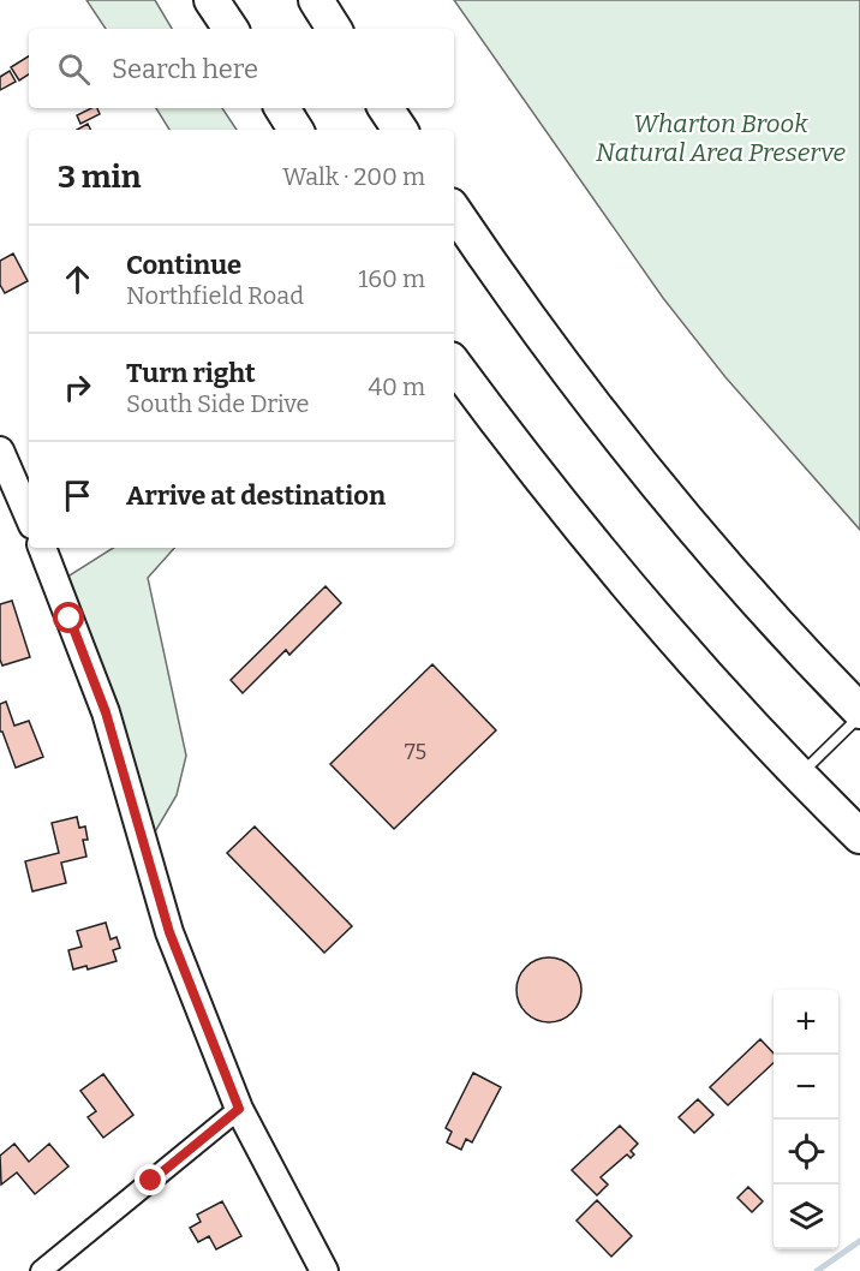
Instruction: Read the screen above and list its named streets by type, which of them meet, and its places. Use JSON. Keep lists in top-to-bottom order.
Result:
{
  "parks": ["Wharton Brook Natural Area Preserve"],
  "house_numbers": ["75"],
  "page": {
    "search": "Search here",
    "heading": ["3 min", "Walk · 200 m"],
    "list": [
      ["Continue", "Northfield Road", "160 m"],
      ["Turn right", "South Side Drive", "40 m"],
      "Arrive at destination"
    ],
    "map_buttons": ["+", "−"]
  }
}
